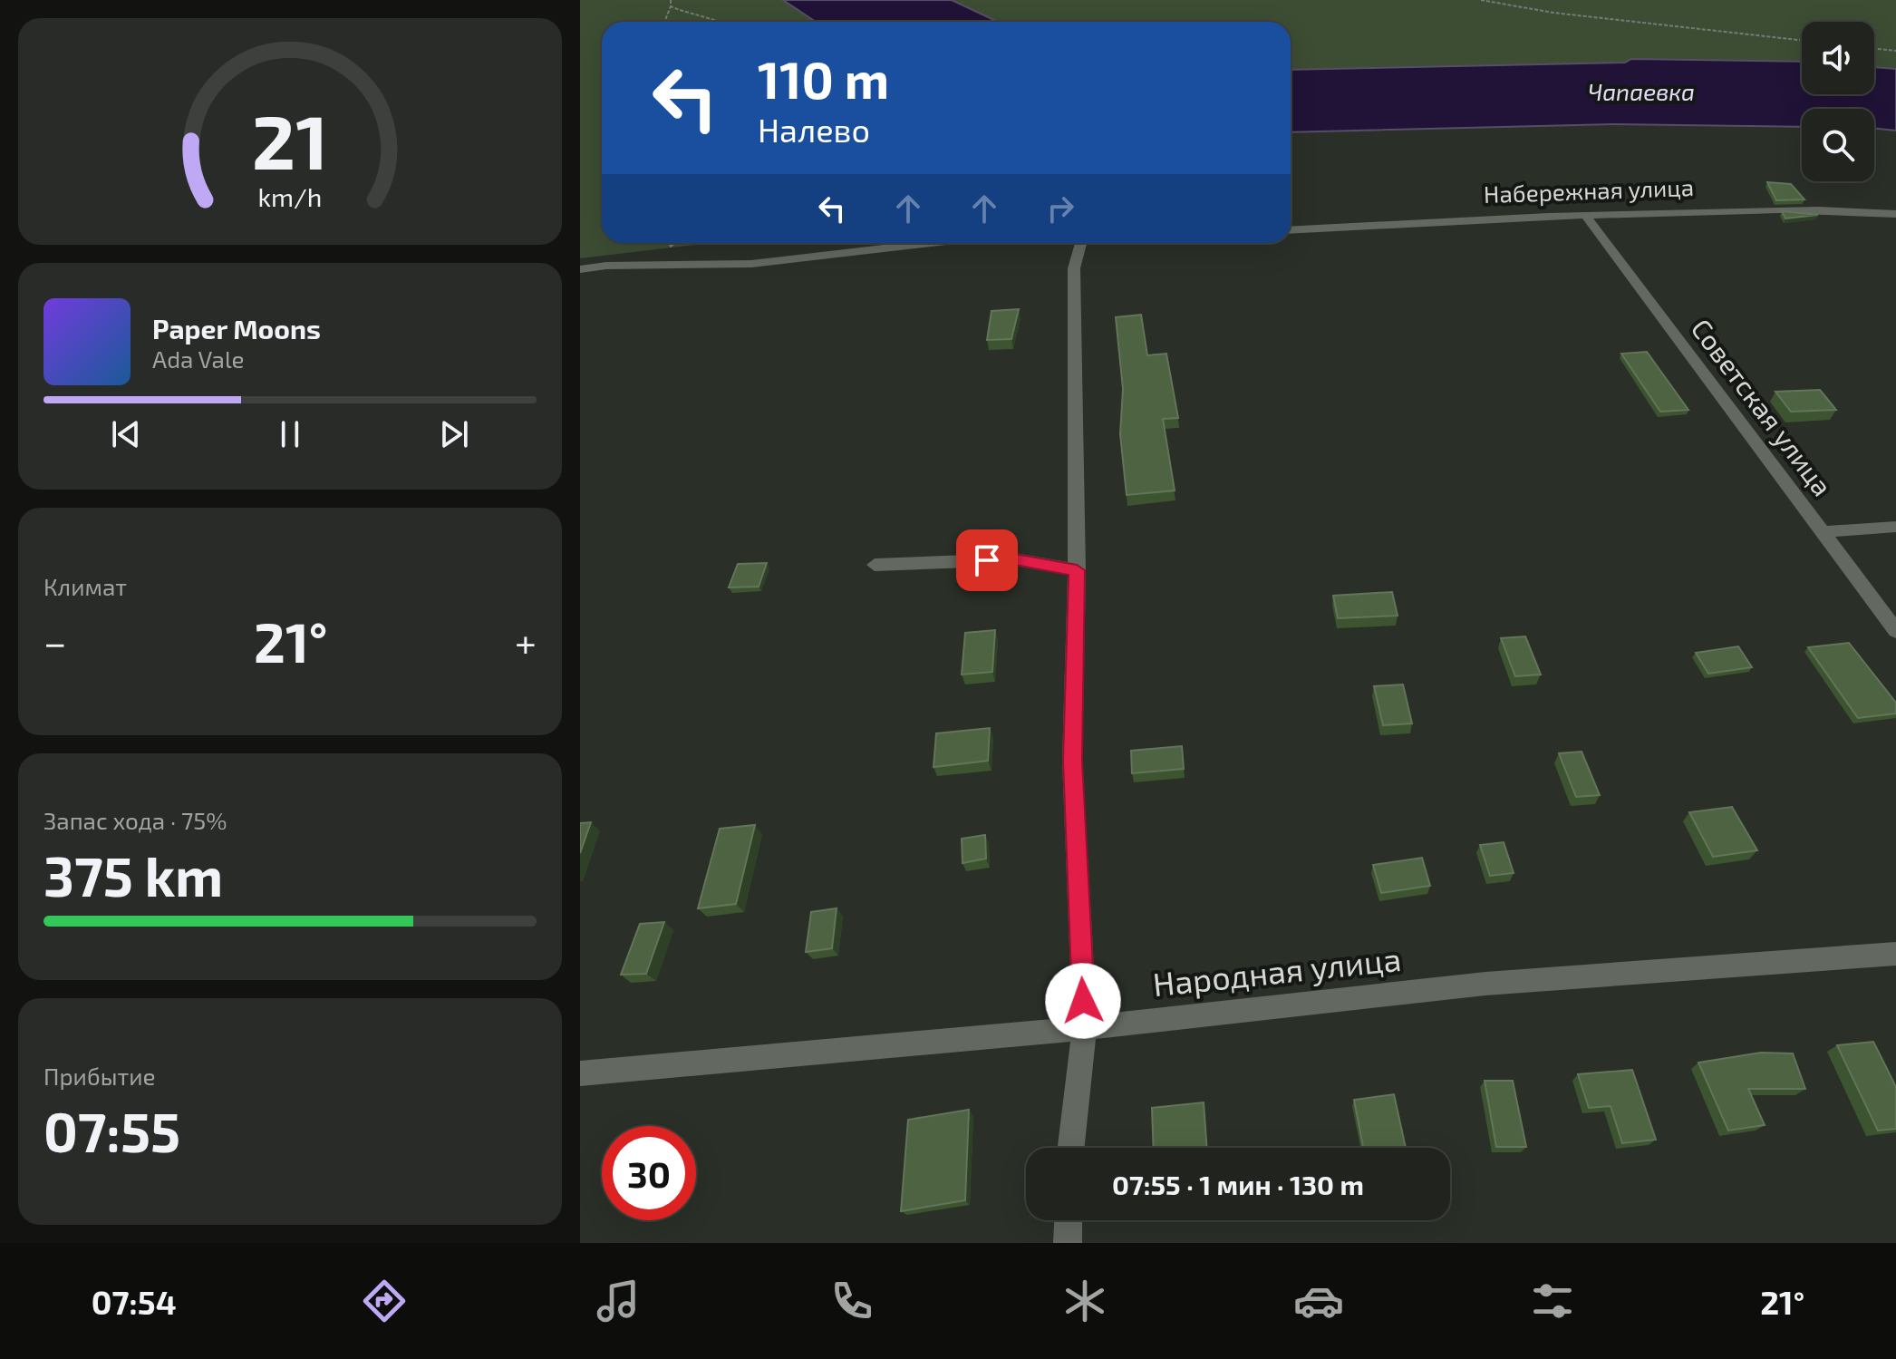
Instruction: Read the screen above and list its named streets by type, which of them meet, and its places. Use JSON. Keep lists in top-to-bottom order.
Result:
{
  "streets": {
    "street": ["Набережная улица", "Советская улица", "Народная улица"]
  },
  "crossings": [
    ["Набережная улица", "Советская улица"]
  ],
  "water": ["Чапаевка"],
  "page": {
    "turn": ["110 m", "Налево"],
    "song": ["Paper Moons", "Ada Vale"],
    "tile": [
      "Климат",
      ["Запас хода · 75%", "375 km"],
      ["Прибытие", "07:55"]
    ],
    "heat": ["−", "21°", "+"],
    "limit": "30",
    "trip": "07:55 · 1 мин · 130 m",
    "tabs": ["07:54", "21°"],
    "gauge": ["21", "km/h"]
  }
}
